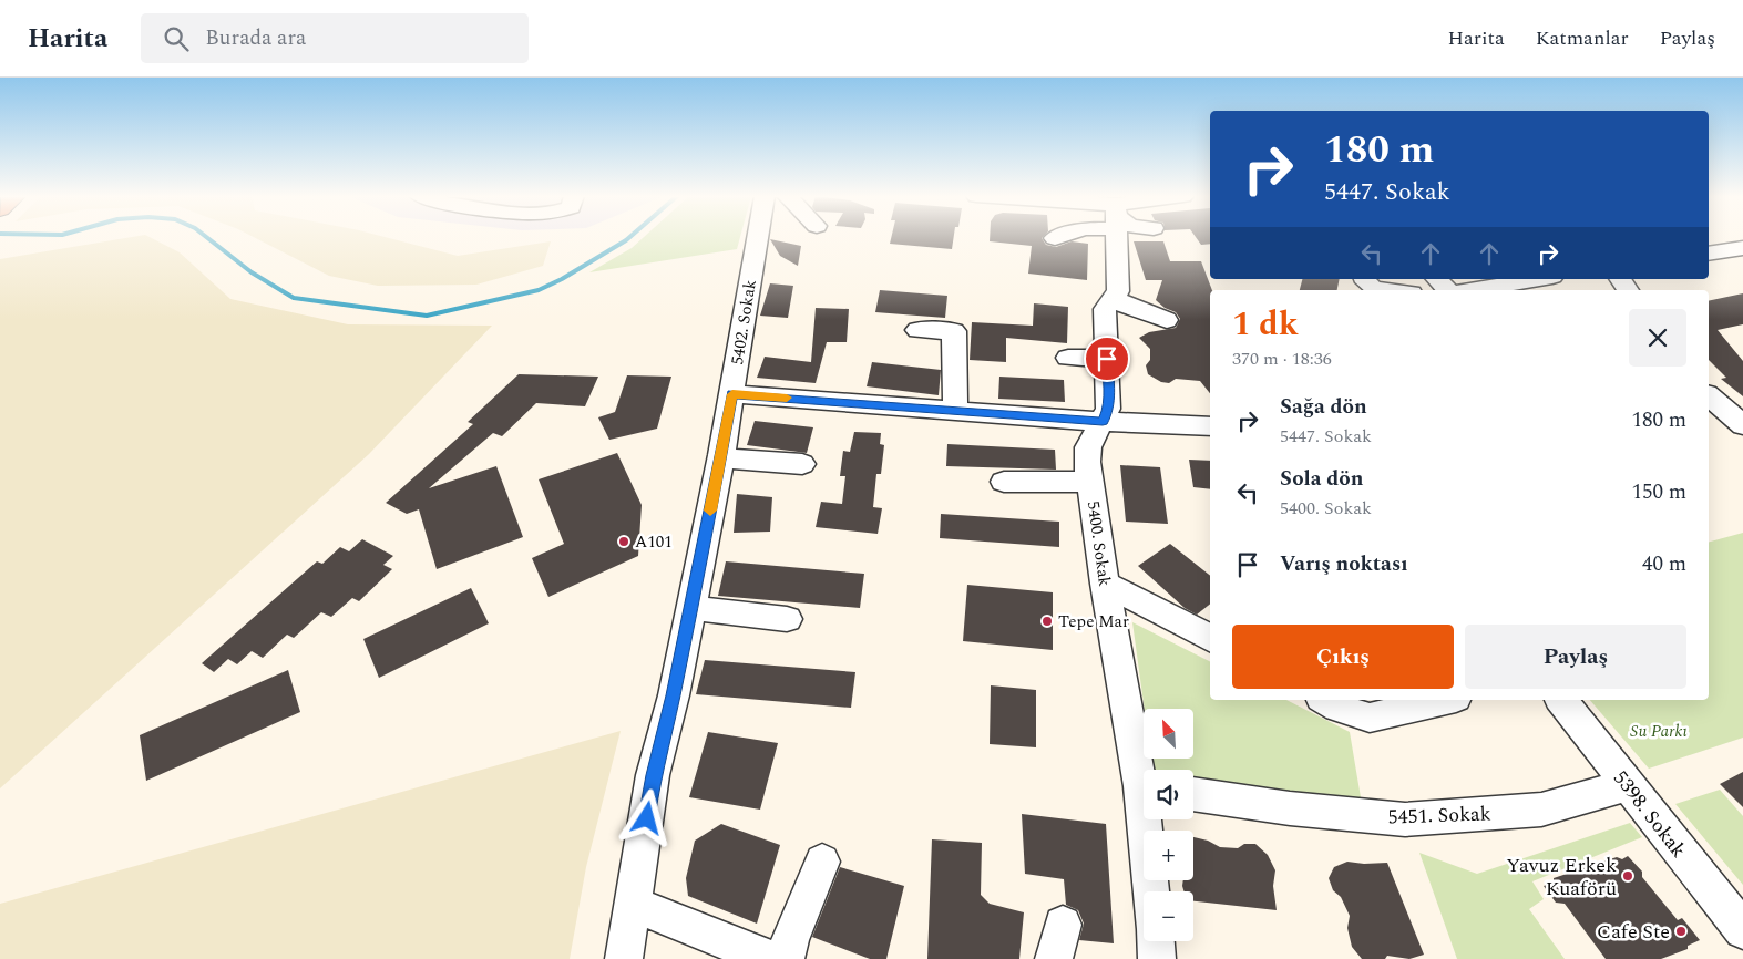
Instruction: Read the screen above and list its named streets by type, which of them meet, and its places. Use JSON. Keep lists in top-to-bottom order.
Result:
{
  "streets": {
    "street": [
      "5402. Sokak",
      "5400. Sokak",
      "5398. Sokak",
      "5451. Sokak"
    ]
  },
  "crossings": [
    ["5398. Sokak", "5451. Sokak"]
  ],
  "parks": ["Su Parkı"],
  "places": [
    "A101",
    "Tepe Mar",
    "Yavuz Erkek Kuaförü",
    "Cafe Ste"
  ],
  "north": "top left",
  "page": {
    "header": "Harita",
    "search": "Burada ara",
    "nav": ["Harita", "Katmanlar", "Paylaş"],
    "turn": ["180 m", "5447. Sokak"],
    "heading": ["1 dk", "370 m · 18:36"],
    "list": [
      {
        "name": "Sağa dön",
        "note": "5447. Sokak",
        "value": "180 m"
      },
      {
        "name": "Sola dön",
        "note": "5400. Sokak",
        "value": "150 m"
      },
      {
        "name": "Varış noktası",
        "value": "40 m"
      }
    ],
    "buttons": ["Çıkış", "Paylaş"],
    "map_buttons": ["+", "−"]
  }
}
